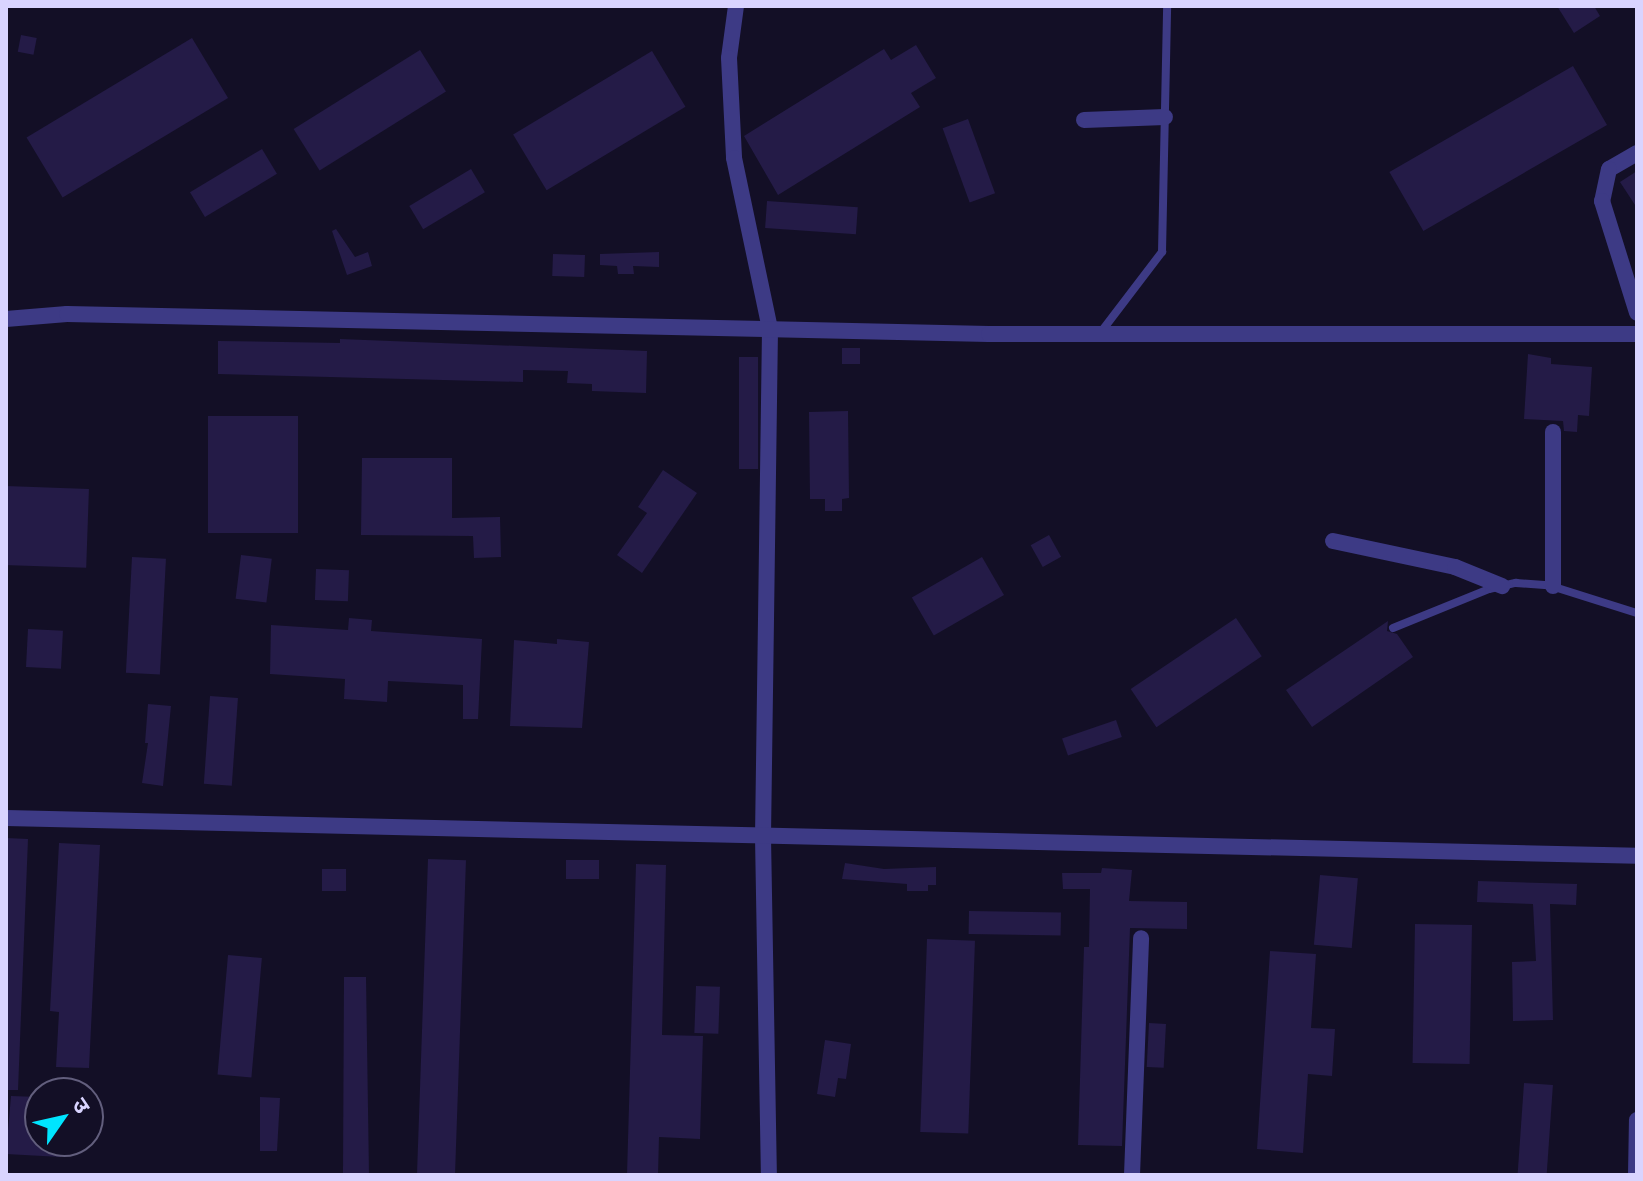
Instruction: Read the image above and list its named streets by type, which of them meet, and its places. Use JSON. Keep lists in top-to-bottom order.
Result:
{
  "north": "top right"
}
